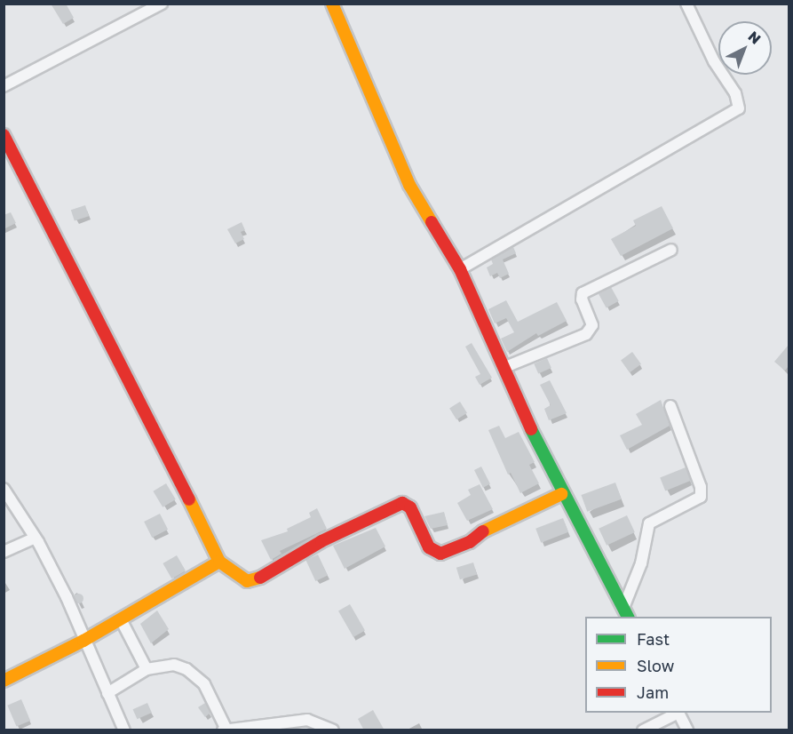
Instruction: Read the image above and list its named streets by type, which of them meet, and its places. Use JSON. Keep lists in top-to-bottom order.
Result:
{
  "legend": ["Fast", "Slow", "Jam"],
  "north": "top right"
}
